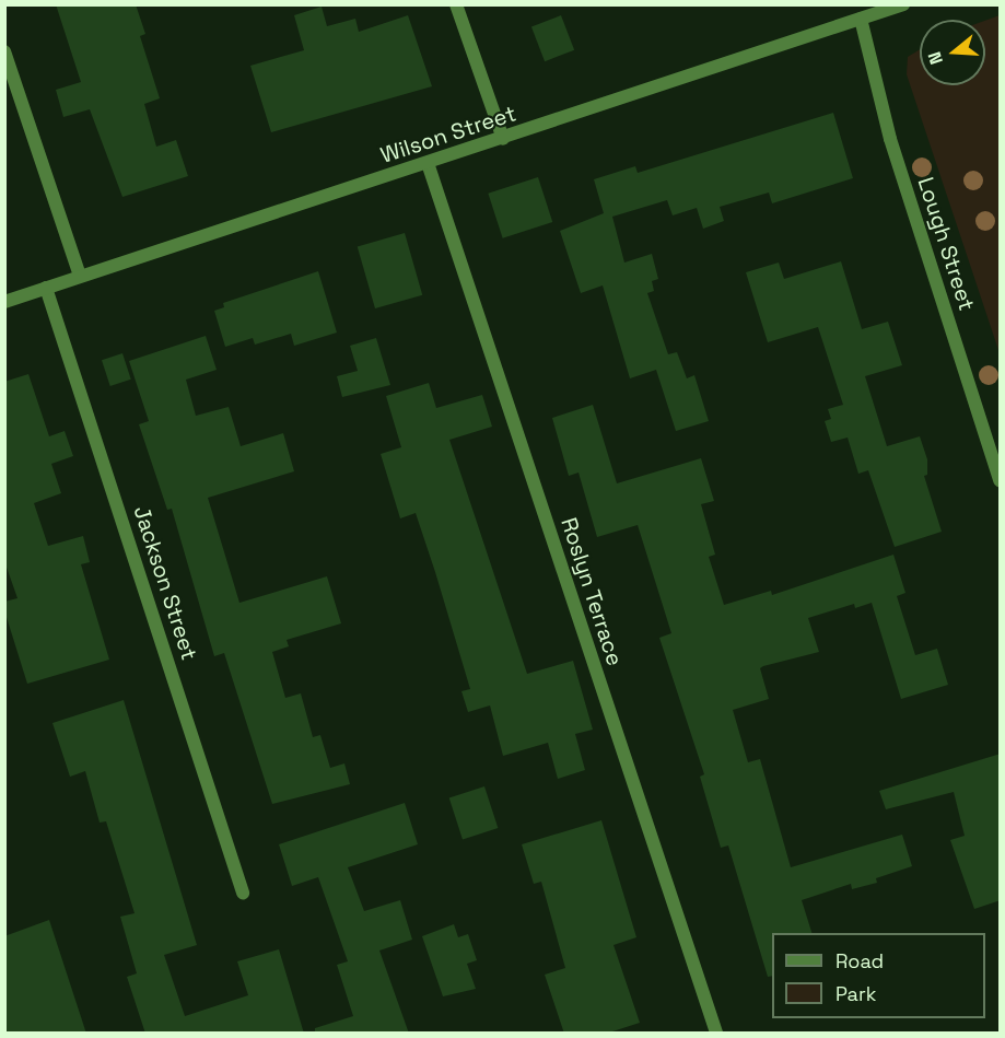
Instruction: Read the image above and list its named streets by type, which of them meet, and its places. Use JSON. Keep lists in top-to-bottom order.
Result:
{
  "streets": {
    "street": [
      "Wilson Street",
      "Lough Street",
      "Jackson Street",
      "Roslyn Terrace"
    ]
  },
  "crossings": [
    ["Wilson Street", "Lough Street"],
    ["Wilson Street", "Jackson Street"],
    ["Wilson Street", "Roslyn Terrace"]
  ],
  "legend": ["Road", "Park"],
  "north": "left"
}
